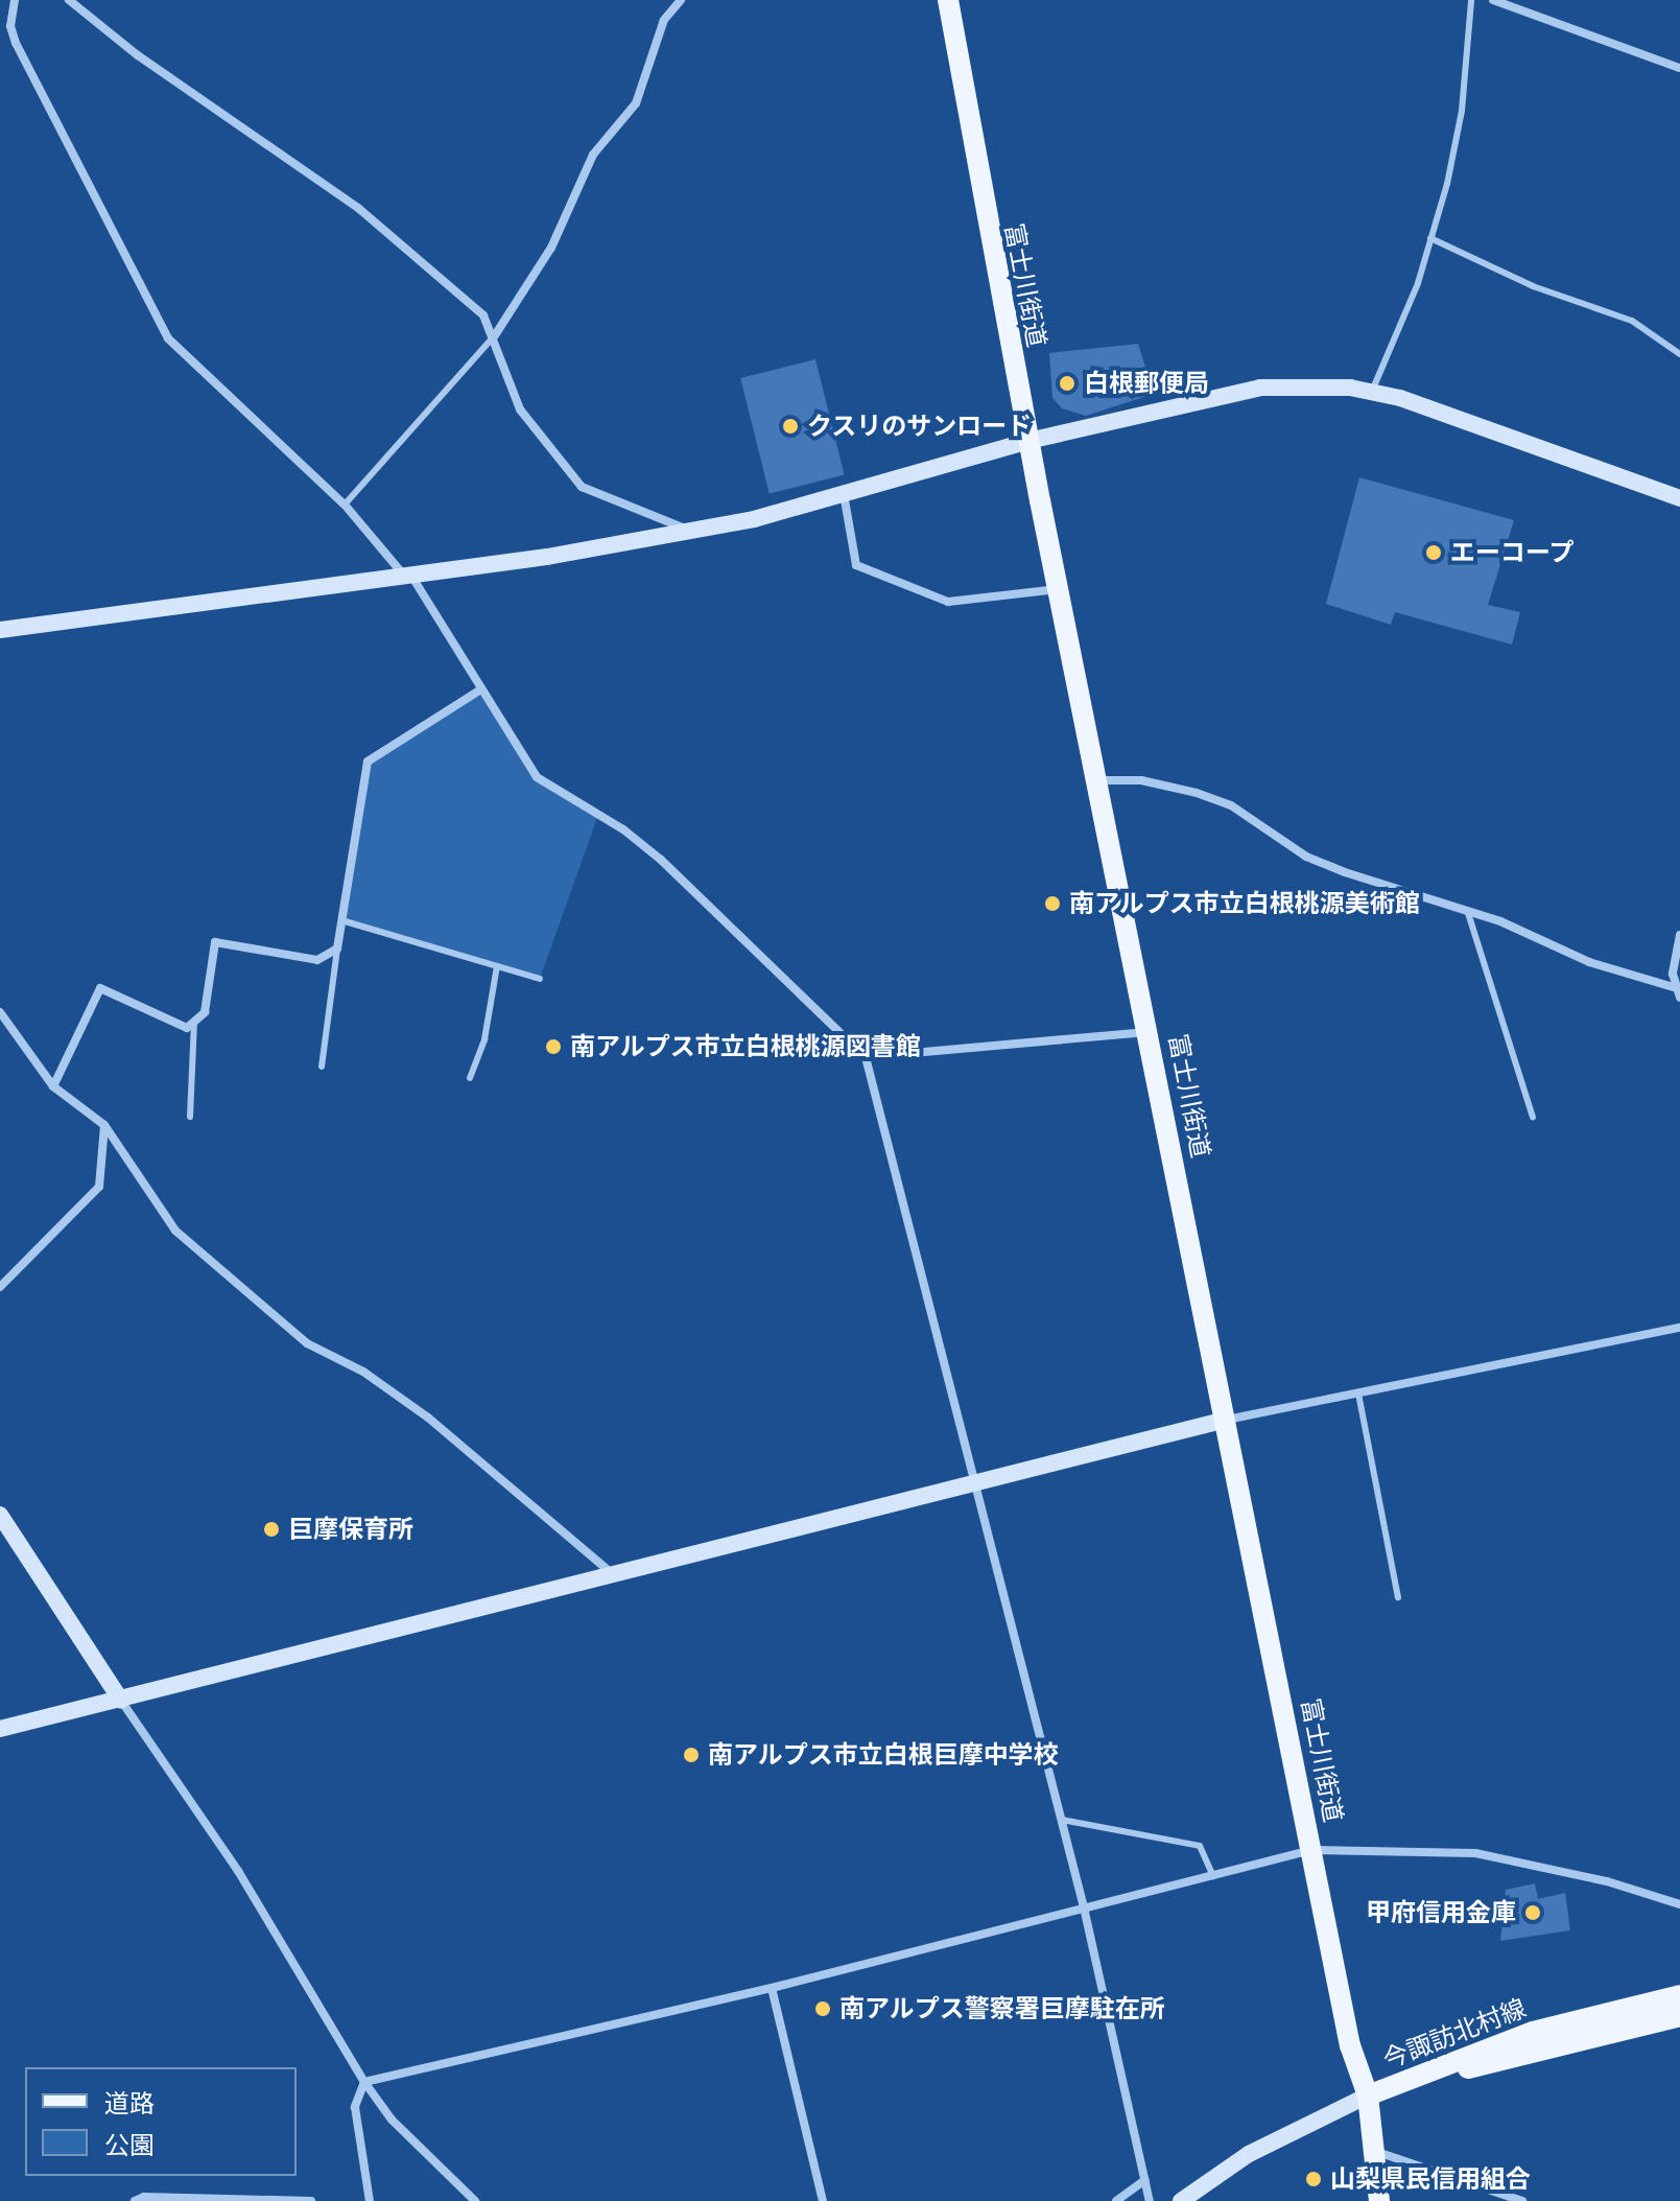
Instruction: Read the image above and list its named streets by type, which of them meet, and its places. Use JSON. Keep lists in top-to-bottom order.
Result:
{
  "streets": {
    "main road": ["富士川街道", "今諏訪北村線"]
  },
  "crossings": [
    ["富士川街道", "今諏訪北村線"]
  ],
  "places": [
    "白根郵便局",
    "クスリのサンロード",
    "エーコープ",
    "南アルプス市立白根桃源美術館",
    "南アルプス市立白根桃源図書館",
    "巨摩保育所",
    "南アルプス市立白根巨摩中学校",
    "甲府信用金庫",
    "南アルプス警察署巨摩駐在所",
    "山梨県民信用組合"
  ],
  "legend": ["道路", "公園"]
}
